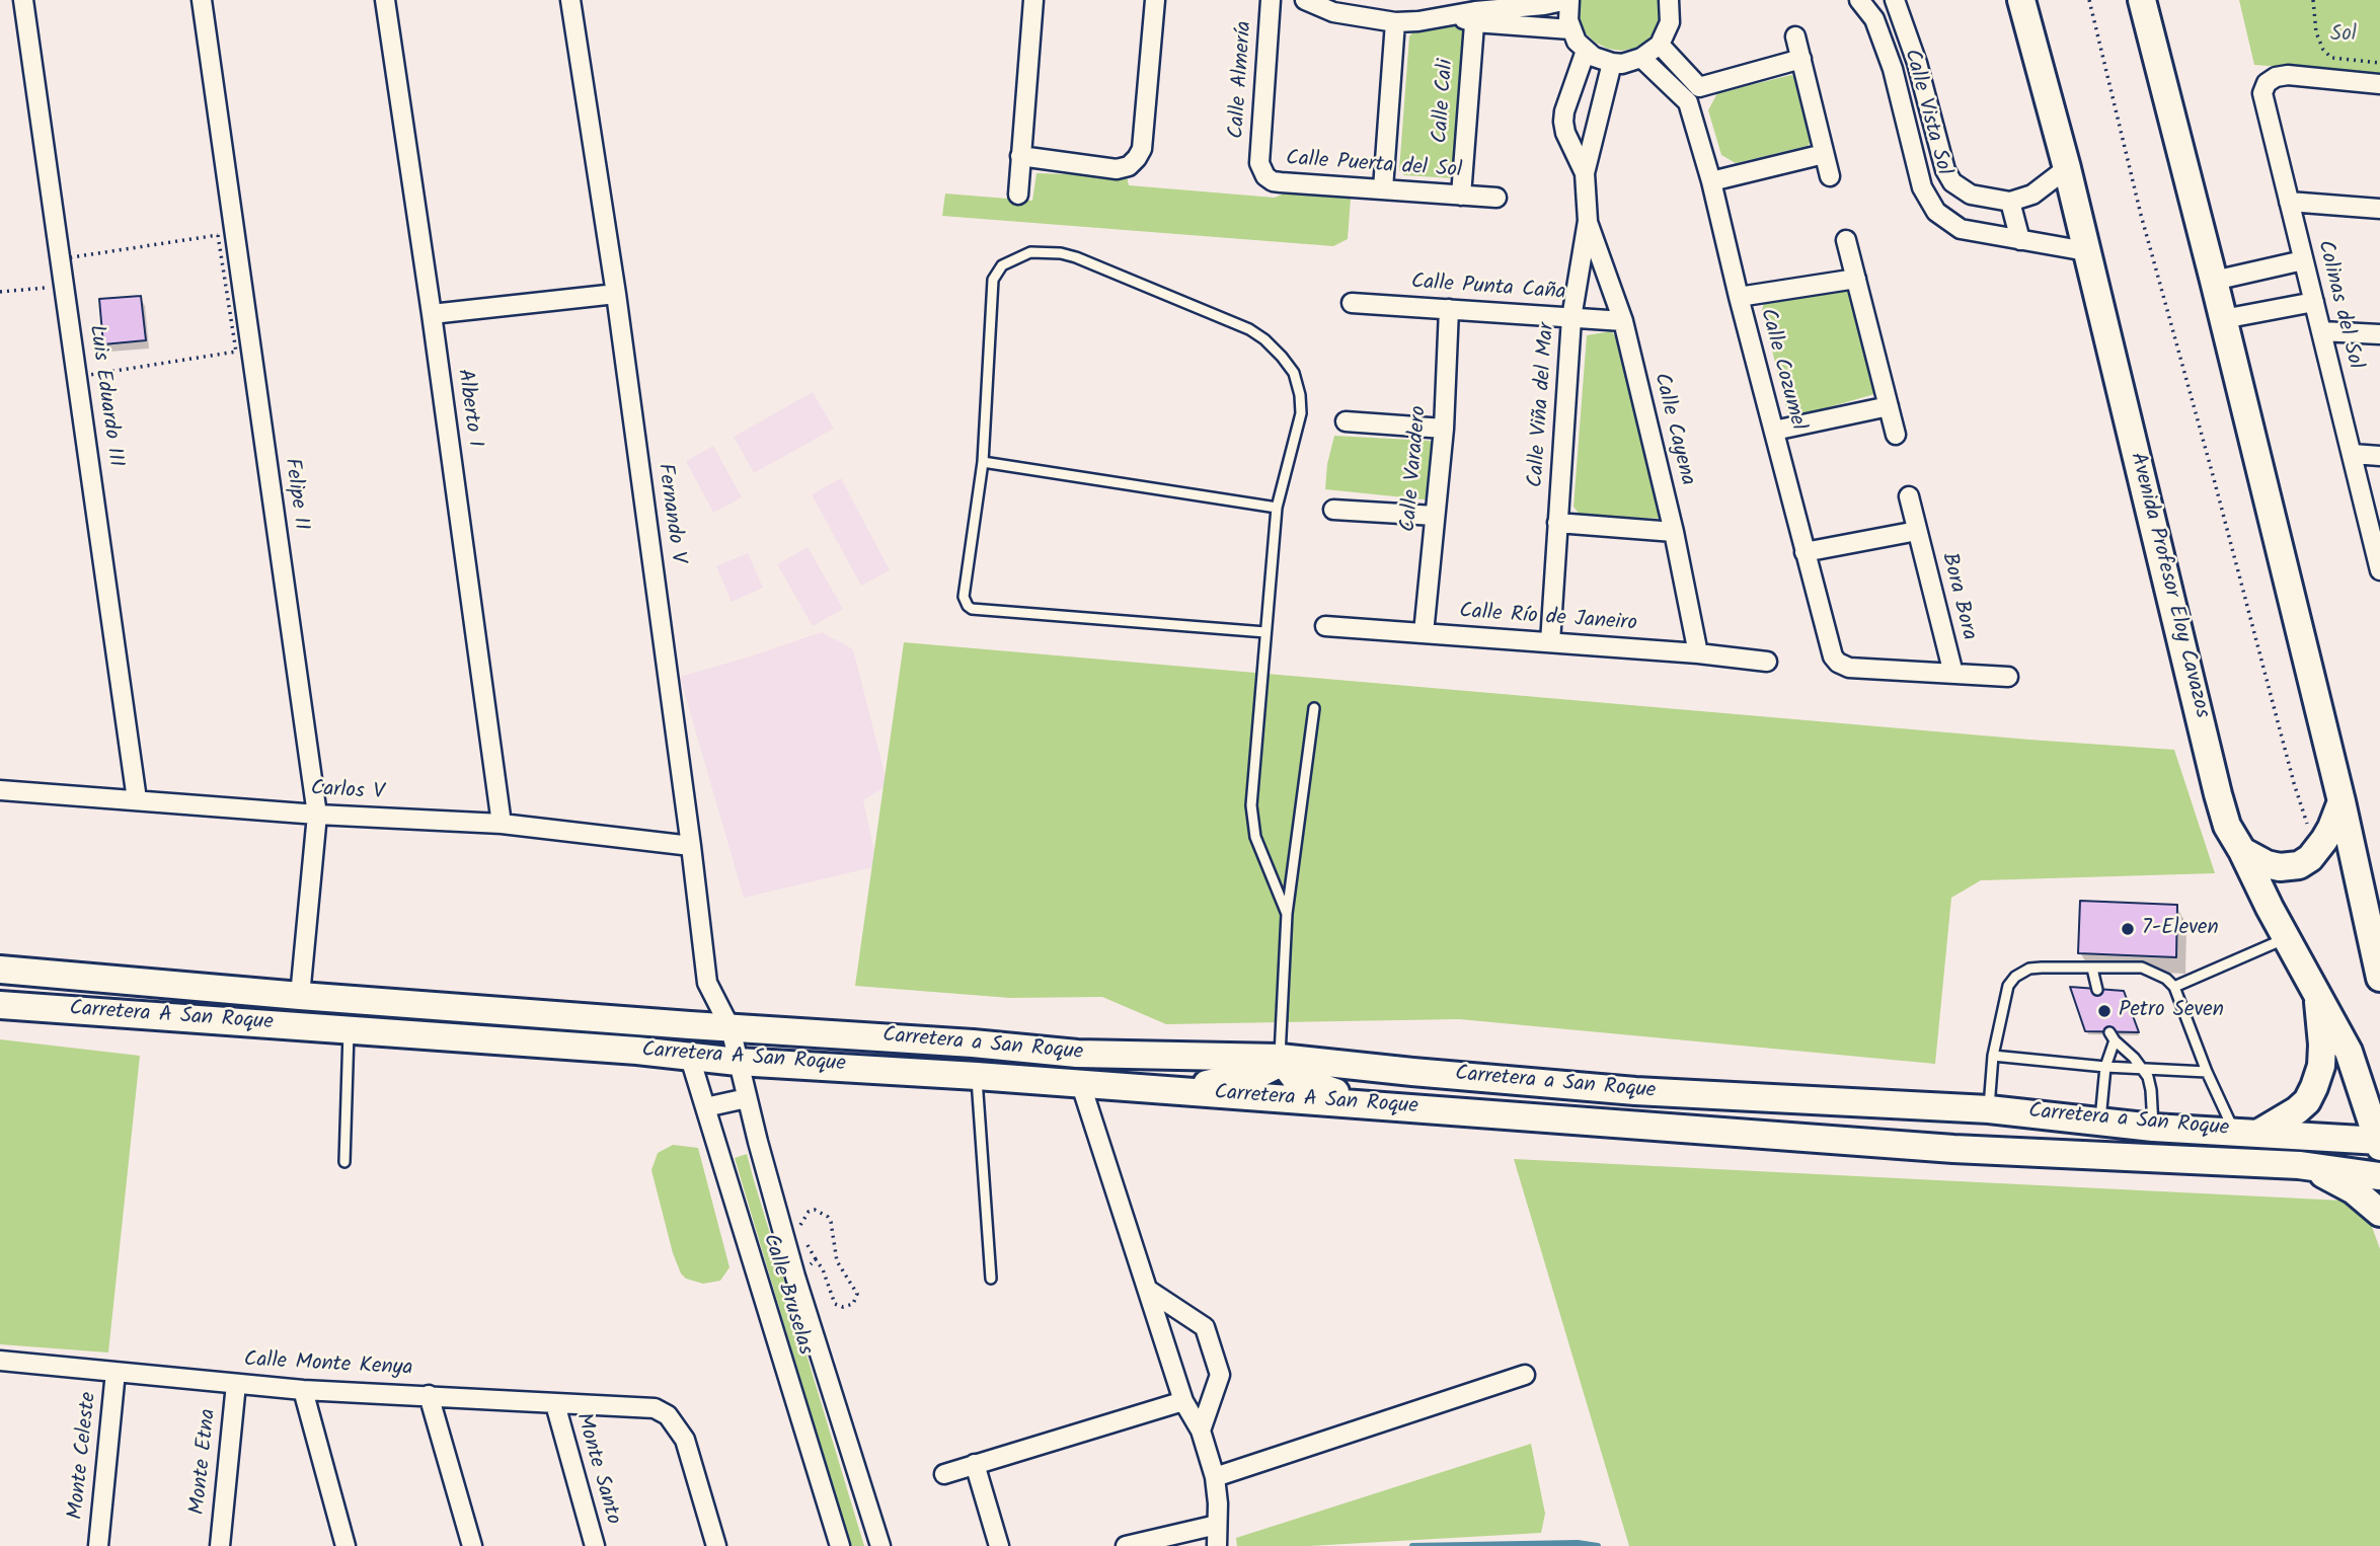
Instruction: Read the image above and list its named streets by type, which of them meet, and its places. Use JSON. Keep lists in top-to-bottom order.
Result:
{
  "streets": {
    "main road": ["Avenida Profesor Eloy Cavazos", "Carretera A San Roque", "Carretera a San Roque"],
    "street": [
      "Calle Almería",
      "Calle Cali",
      "Calle Vista Sol",
      "Calle Puerta del Sol",
      "Calle Punta Caña",
      "Colinas del Sol",
      "Calle Cozumel",
      "Luis Eduardo III",
      "Calle Viña del Mar",
      "Alberto I",
      "Calle Cayena",
      "Calle Varadero",
      "Felipe II",
      "Fernando V",
      "Bora Bora",
      "Calle Río de Janeiro",
      "Carlos V",
      "Calle Bruselas",
      "Calle Monte Kenya",
      "Monte Celeste",
      "Monte Etna",
      "Monte Santo"
    ]
  },
  "crossings": [
    ["Calle Almería", "Calle Puerta del Sol"],
    ["Calle Cali", "Calle Puerta del Sol"],
    ["Calle Vista Sol", "Avenida Profesor Eloy Cavazos"],
    ["Calle Punta Caña", "Calle Viña del Mar"],
    ["Calle Punta Caña", "Calle Cayena"],
    ["Calle Punta Caña", "Calle Varadero"],
    ["Calle Cozumel", "Bora Bora"],
    ["Luis Eduardo III", "Carlos V"],
    ["Calle Viña del Mar", "Calle Cayena"],
    ["Calle Viña del Mar", "Calle Río de Janeiro"],
    ["Alberto I", "Carlos V"],
    ["Calle Cayena", "Calle Río de Janeiro"],
    ["Calle Varadero", "Calle Río de Janeiro"],
    ["Felipe II", "Carlos V"],
    ["Felipe II", "Carretera A San Roque"],
    ["Fernando V", "Carlos V"],
    ["Fernando V", "Carretera A San Roque"],
    ["Fernando V", "Carretera a San Roque"],
    ["Fernando V", "Calle Bruselas"],
    ["Avenida Profesor Eloy Cavazos", "Carretera a San Roque"],
    ["Carretera A San Roque", "Carretera a San Roque"],
    ["Carretera A San Roque", "Calle Bruselas"],
    ["Calle Monte Kenya", "Monte Celeste"],
    ["Calle Monte Kenya", "Monte Etna"],
    ["Calle Monte Kenya", "Monte Santo"]
  ],
  "parks": ["Sol"],
  "places": ["7-Eleven", "Petro Seven"]
}
